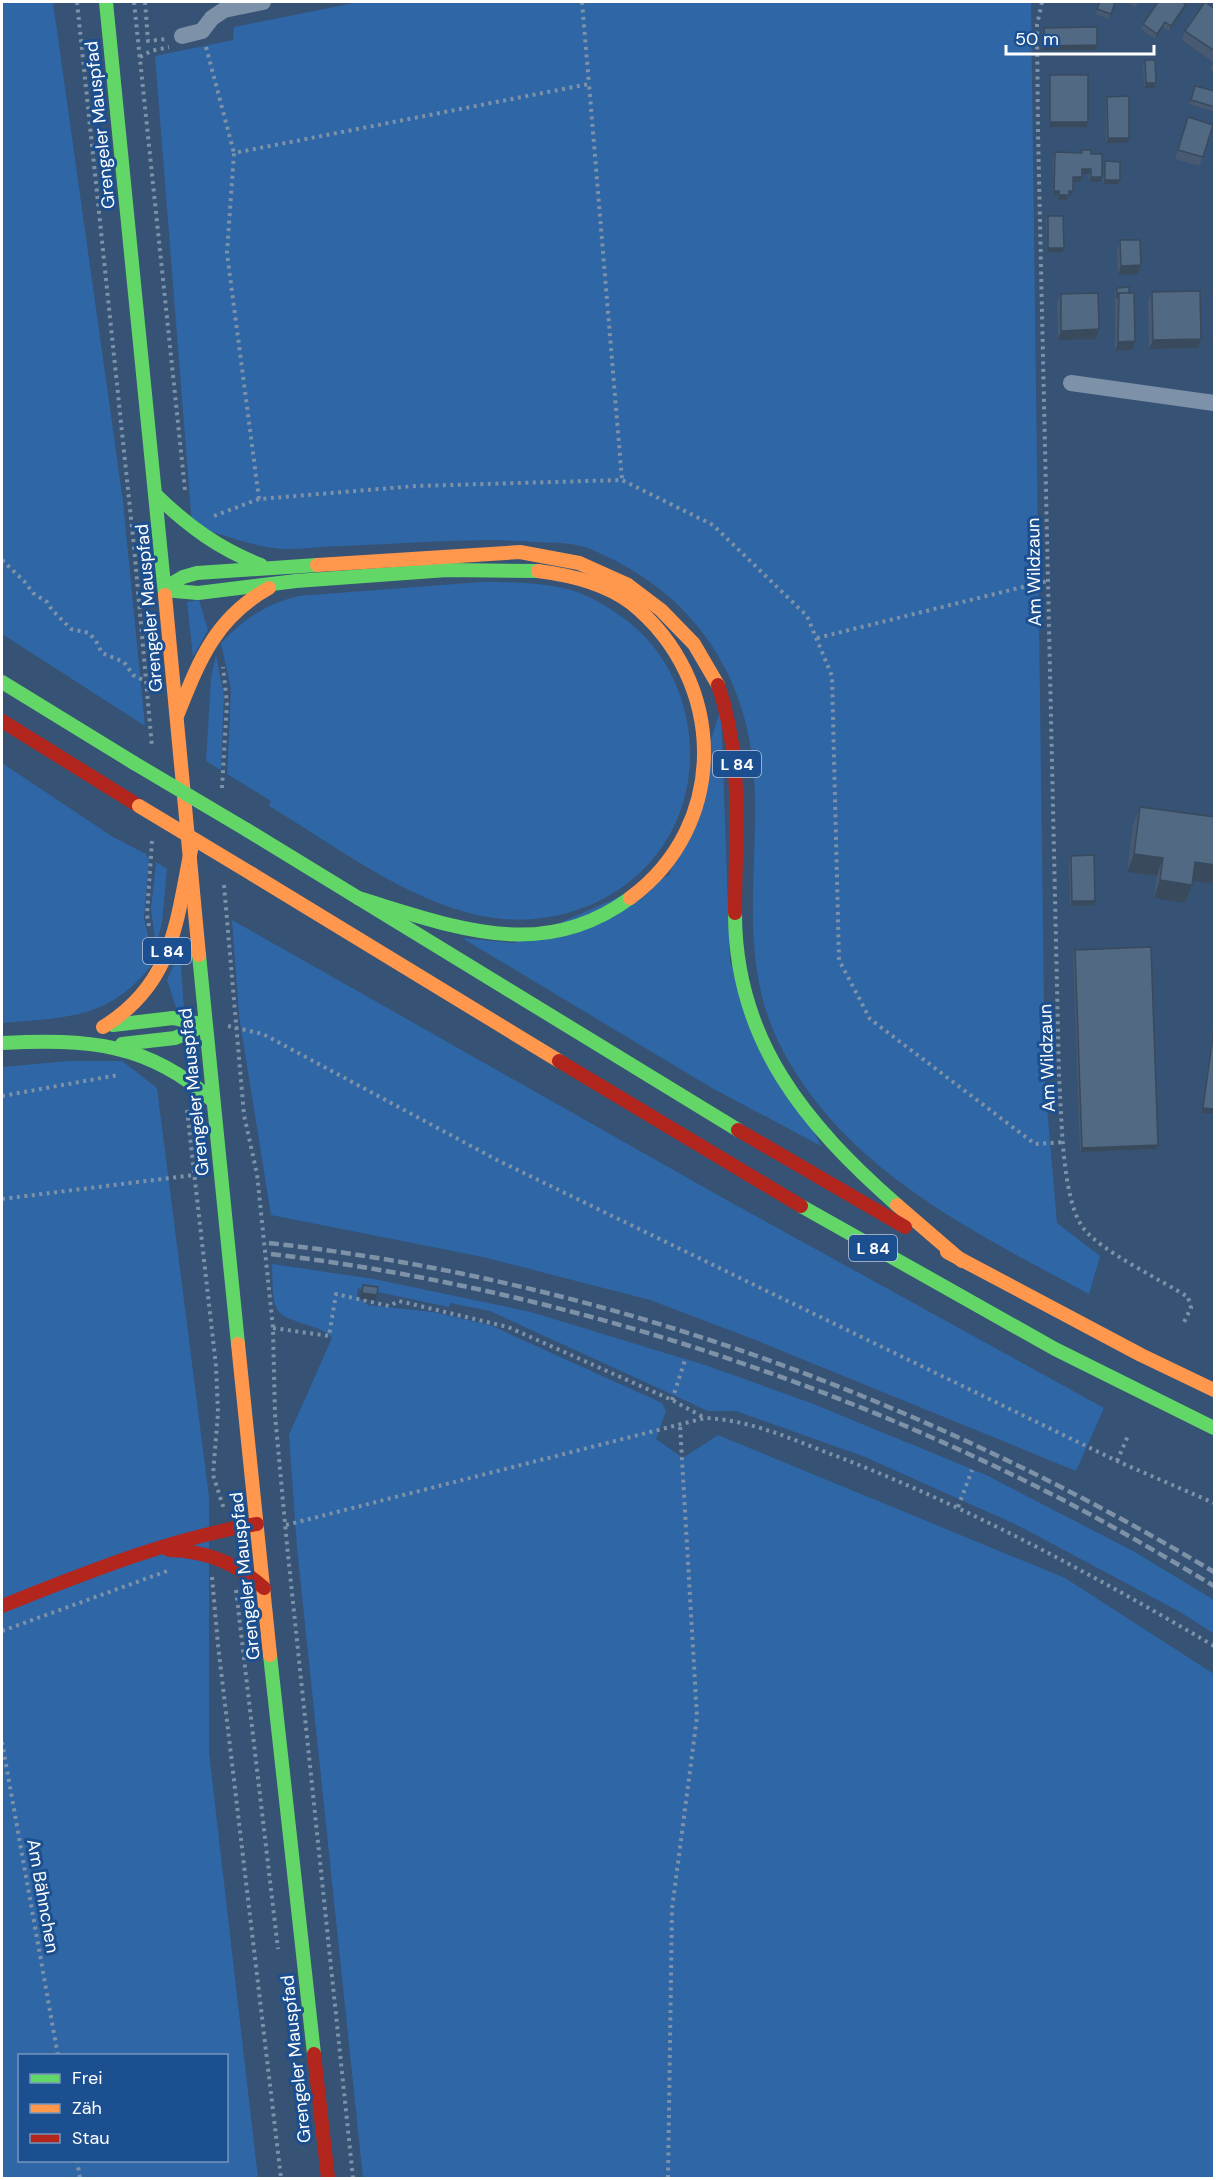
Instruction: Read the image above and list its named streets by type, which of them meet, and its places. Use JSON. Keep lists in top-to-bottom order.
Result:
{
  "streets": {
    "main road": ["Grengeler Mauspfad", "L 84"],
    "path": ["Am Wildzaun", "Am Bähnchen"]
  },
  "crossings": [
    ["Grengeler Mauspfad", "L 84"]
  ],
  "legend": ["Frei", "Zäh", "Stau"],
  "scale_bar": "50 m"
}
